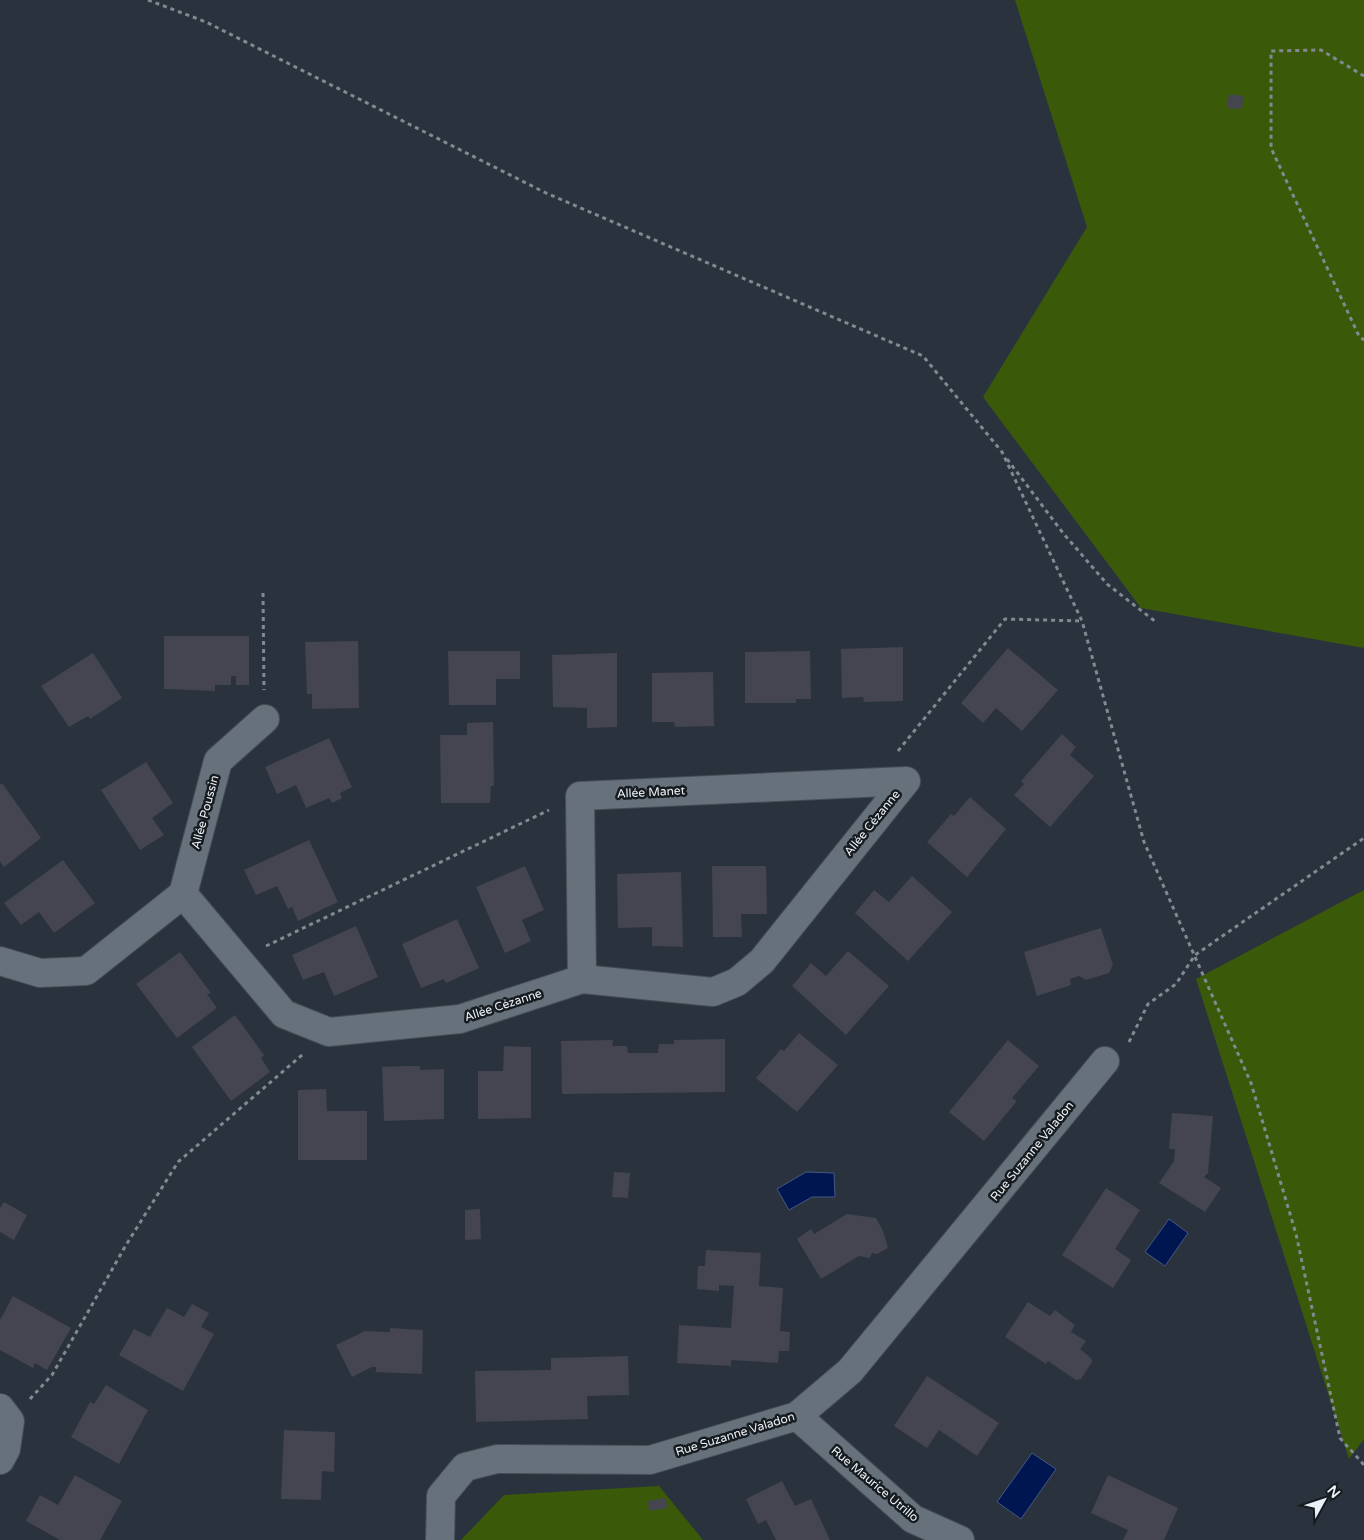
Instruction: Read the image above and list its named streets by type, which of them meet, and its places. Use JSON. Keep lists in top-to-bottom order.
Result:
{
  "streets": {
    "street": [
      "Allée Manet",
      "Allée Poussin",
      "Allée Cézanne",
      "Rue Suzanne Valadon",
      "Rue Maurice Utrillo"
    ]
  },
  "crossings": [
    ["Allée Manet", "Allée Cézanne"],
    ["Allée Poussin", "Allée Cézanne"],
    ["Rue Suzanne Valadon", "Rue Maurice Utrillo"]
  ],
  "north": "top right"
}
